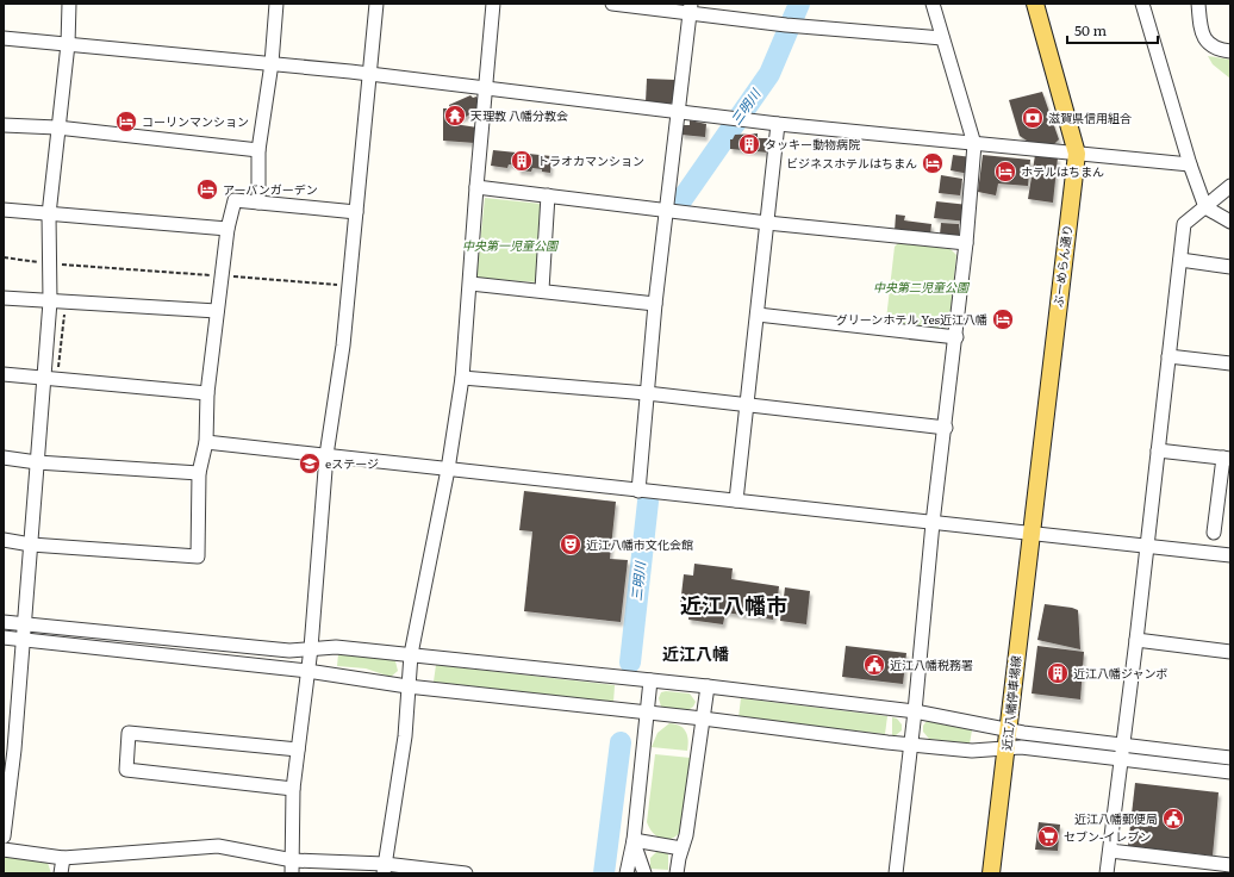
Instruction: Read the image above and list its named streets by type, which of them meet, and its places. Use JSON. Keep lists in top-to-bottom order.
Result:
{
  "streets": {
    "main road": ["ぶーめらん通り", "近江八幡停車場線"]
  },
  "crossings": [
    ["ぶーめらん通り", "近江八幡停車場線"]
  ],
  "districts": ["近江八幡市", "近江八幡"],
  "water": ["三明川"],
  "parks": ["中央第一児童公園", "中央第二児童公園"],
  "places": {
    "temple": ["天理教 八幡分教会"],
    "bank": ["滋賀県信用組合"],
    "hotel": [
      "コーリンマンション",
      "ビジネスホテルはちまん",
      "ホテルはちまん",
      "アーバンガーデン",
      "グリーンホテル Yes近江八幡"
    ],
    "building": ["タッキー動物病院", "トラオカマンション", "近江八幡ジャンボ"],
    "school or university": ["eステージ"],
    "theatre": ["近江八幡市文化会館"],
    "public building": ["近江八幡税務署", "近江八幡郵便局"],
    "supermarket": ["セブン-イレブン"]
  },
  "scale_bar": "50 m"
}
